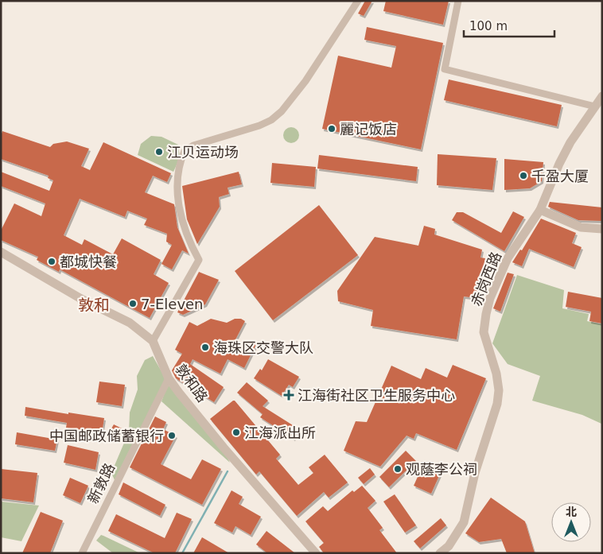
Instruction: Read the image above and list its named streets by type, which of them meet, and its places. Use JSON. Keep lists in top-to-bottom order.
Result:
{
  "streets": {
    "street": ["赤岗西路", "敦和路", "新敦路"]
  },
  "crossings": [
    ["敦和路", "新敦路"]
  ],
  "districts": ["敦和"],
  "places": {
    "other": [
      "麗记饭店",
      "江贝运动场",
      "千盈大厦",
      "都城快餐",
      "7-Eleven",
      "海珠区交警大队",
      "江海派出所",
      "中国邮政储蓄银行",
      "观蔭李公祠"
    ],
    "health": ["江海街社区卫生服务中心"]
  },
  "scale_bar": "100 m",
  "north": "top"
}
